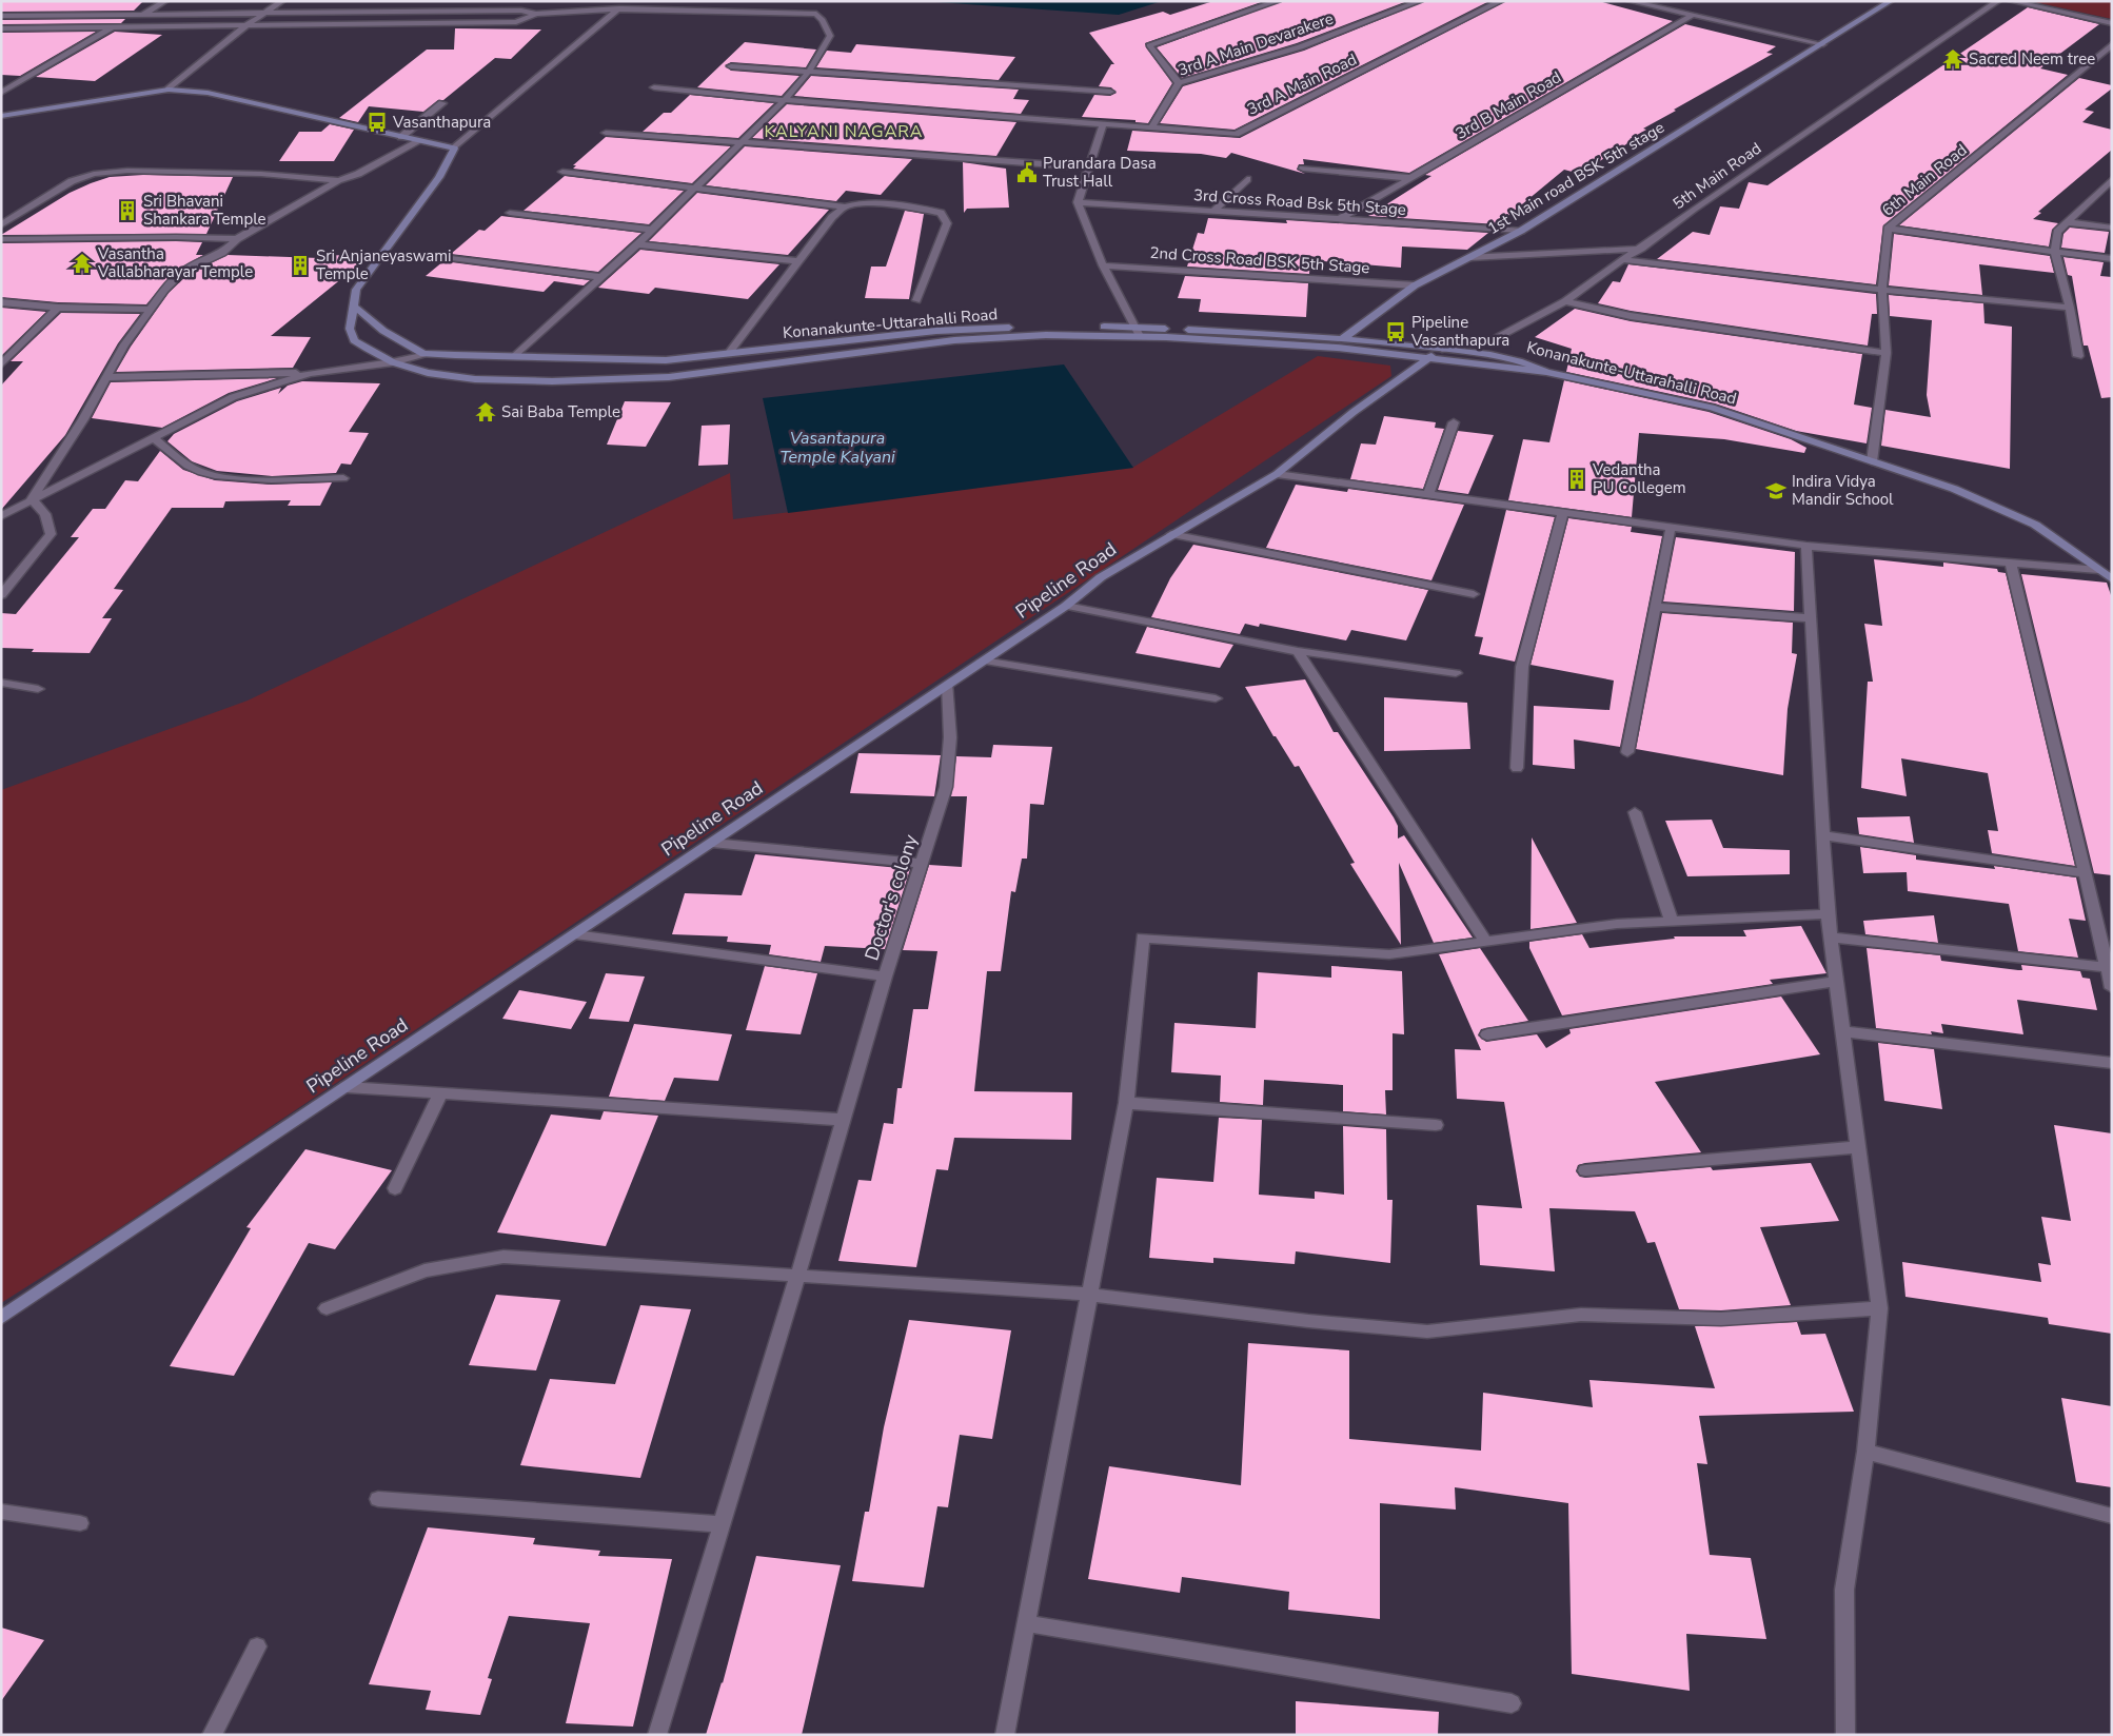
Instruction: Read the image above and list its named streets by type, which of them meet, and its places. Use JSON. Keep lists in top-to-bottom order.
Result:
{
  "streets": {
    "main road": ["1st Main road BSK 5th stage", "Konanakunte-Uttarahalli Road", "Pipeline Road"],
    "street": [
      "3rd A Main Devarakere",
      "3rd A Main Road",
      "3rd B Main Road",
      "5th Main Road",
      "6th Main Road",
      "3rd Cross Road Bsk 5th Stage",
      "2nd Cross Road BSK 5th Stage",
      "Doctor's colony"
    ]
  },
  "crossings": [
    ["3rd A Main Devarakere", "3rd A Main Road"],
    ["3rd B Main Road", "3rd Cross Road Bsk 5th Stage"],
    ["5th Main Road", "Konanakunte-Uttarahalli Road"],
    ["5th Main Road", "Pipeline Road"],
    ["1st Main road BSK 5th stage", "3rd Cross Road Bsk 5th Stage"],
    ["1st Main road BSK 5th stage", "2nd Cross Road BSK 5th Stage"],
    ["1st Main road BSK 5th stage", "Konanakunte-Uttarahalli Road"],
    ["6th Main Road", "Konanakunte-Uttarahalli Road"],
    ["Konanakunte-Uttarahalli Road", "Pipeline Road"],
    ["Pipeline Road", "Doctor's colony"]
  ],
  "districts": ["KALYANI NAGARA"],
  "water": ["Vasantapura Temple Kalyani"],
  "places": {
    "temple": ["Sacred Neem tree", "Vasantha Vallabharayar Temple", "Sai Baba Temple"],
    "bus stop": ["Vasanthapura", "Pipeline Vasanthapura"],
    "public building": ["Purandara Dasa Trust Hall"],
    "building": ["Sri Bhavani Shankara Temple", "Sri Anjaneyaswami Temple", "Vedantha PU Collegem"],
    "school or university": ["Indira Vidya Mandir School"]
  }
}
